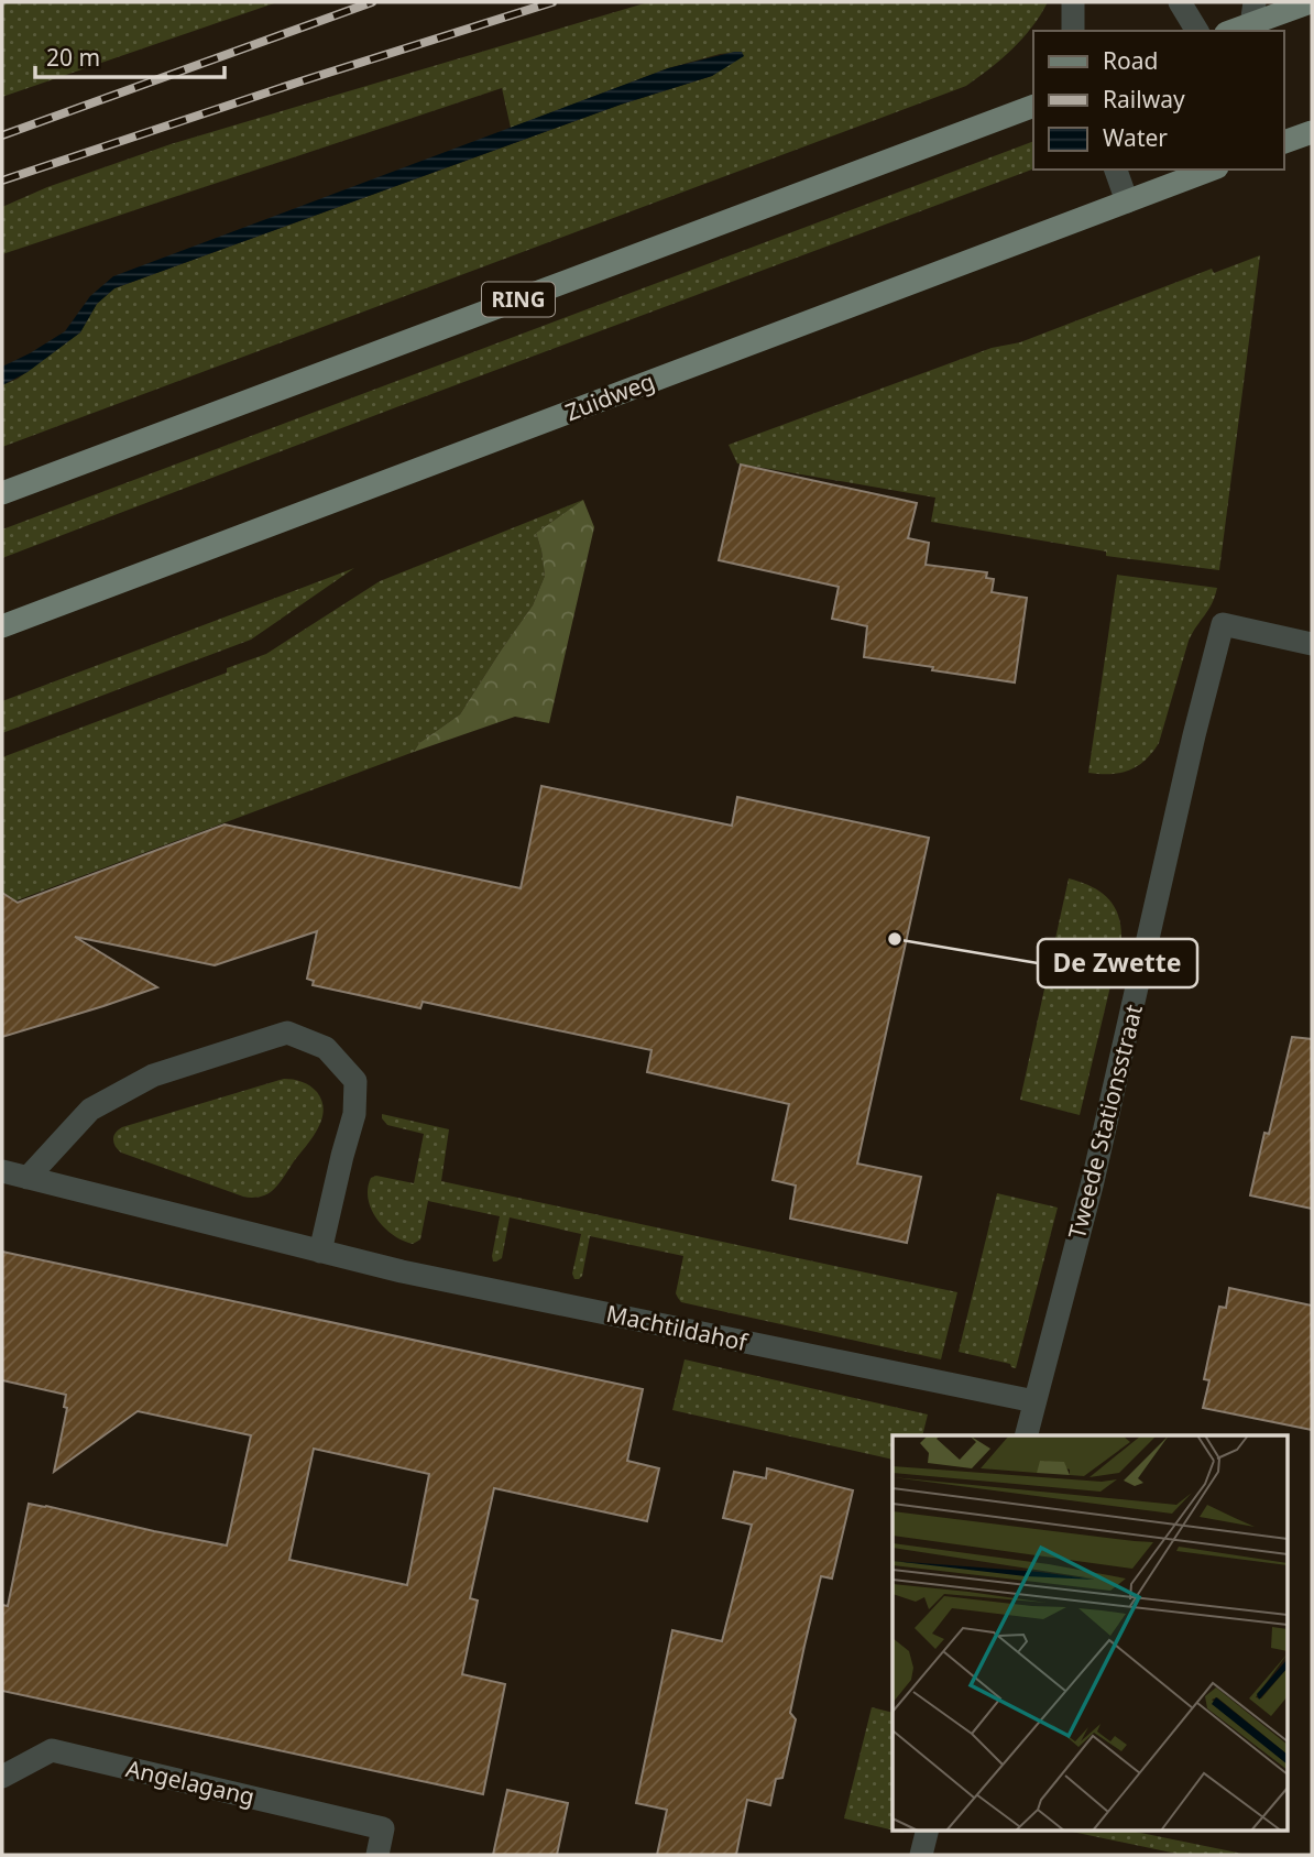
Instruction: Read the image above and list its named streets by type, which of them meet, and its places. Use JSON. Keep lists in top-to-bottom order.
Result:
{
  "streets": {
    "main road": ["RING", "Zuidweg"],
    "street": ["Tweede Stationsstraat", "Machtildahof", "Angelagang"]
  },
  "crossings": [
    ["Tweede Stationsstraat", "Machtildahof"]
  ],
  "places": ["De Zwette"],
  "legend": ["Road", "Railway", "Water"],
  "scale_bar": "20 m"
}
